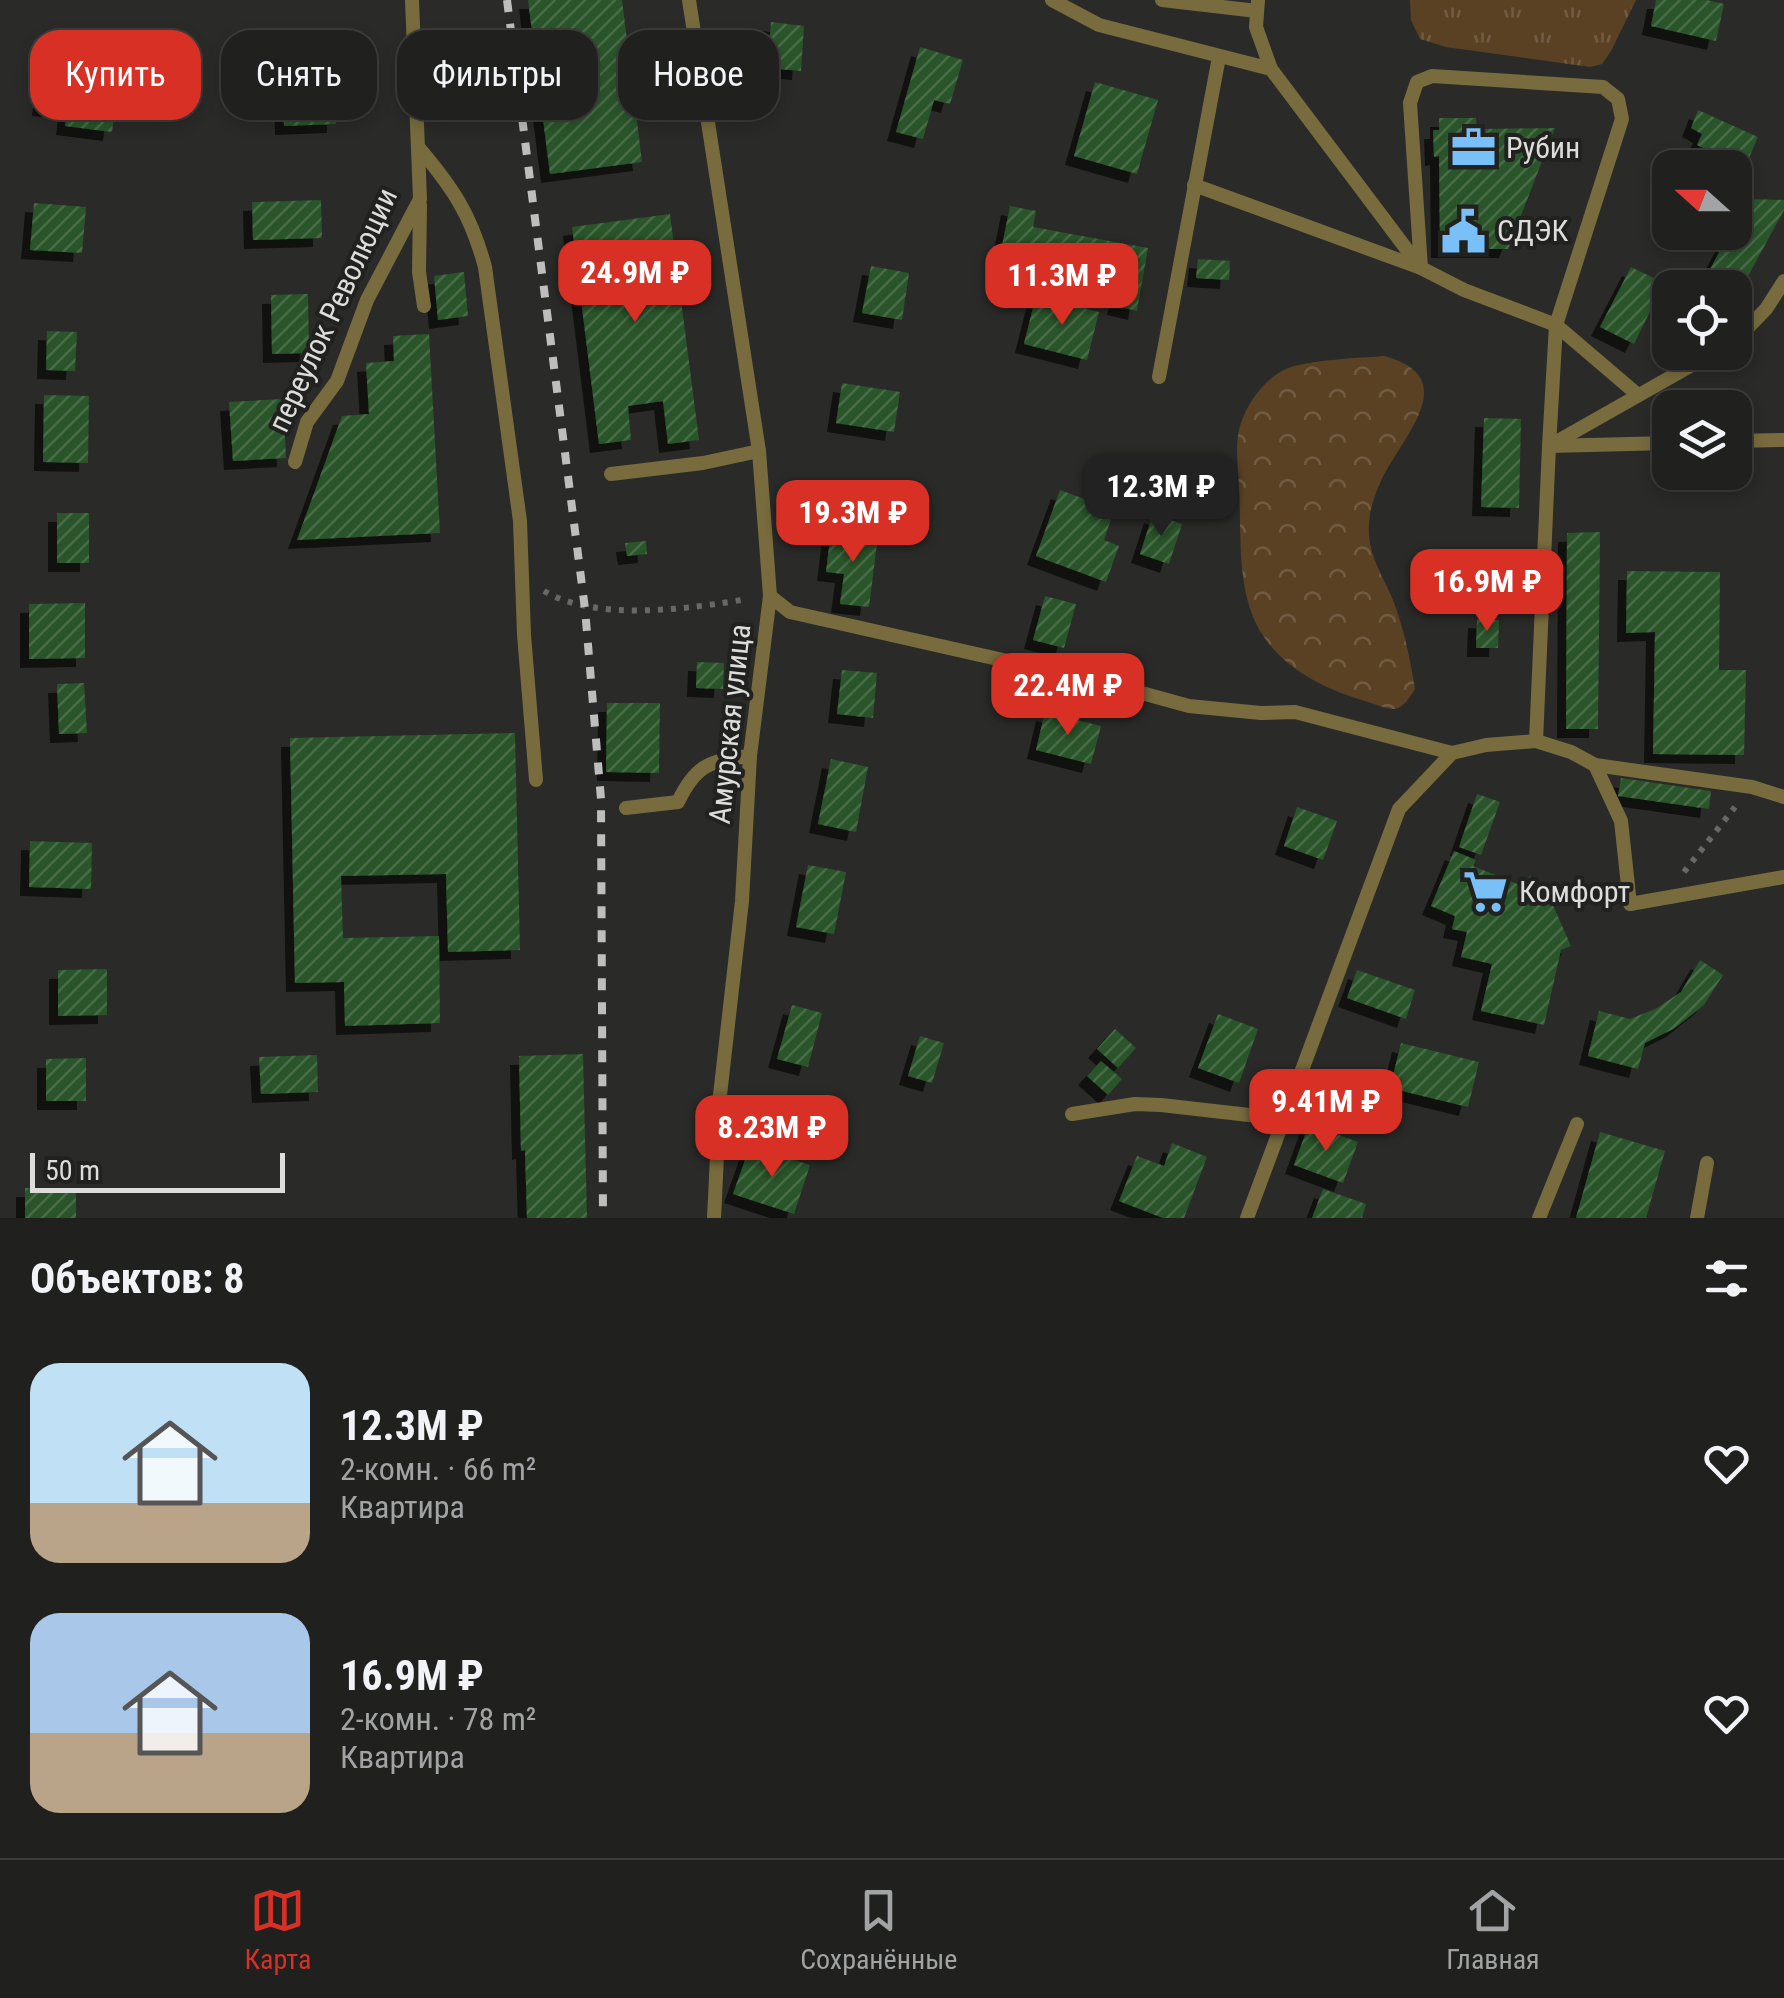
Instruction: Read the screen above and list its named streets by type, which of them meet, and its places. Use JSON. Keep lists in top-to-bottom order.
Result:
{
  "streets": {
    "lane": ["переулок Революции", "Амурская улица"]
  },
  "places": {
    "office": ["Рубин"],
    "public building": ["СДЭК"],
    "supermarket": ["Комфорт"]
  },
  "scale_bar": "50 m",
  "north": "left",
  "page": {
    "chip": [
      "Купить",
      "Снять",
      "Фильтры",
      "Новое"
    ],
    "price": [
      "24.9M ₽",
      "11.3M ₽",
      "12.3M ₽",
      "19.3M ₽",
      "16.9M ₽",
      "22.4M ₽",
      "9.41M ₽",
      "8.23M ₽"
    ],
    "scale": "50 m",
    "heading": "Объектов: 8",
    "list": [
      {
        "name": "12.3M ₽",
        "note": "2-комн. · 66 m² · Квартира"
      },
      {
        "name": "16.9M ₽",
        "note": "2-комн. · 78 m² · Квартира"
      }
    ],
    "tabs": ["Карта", "Сохранённые", "Главная"]
  }
}
